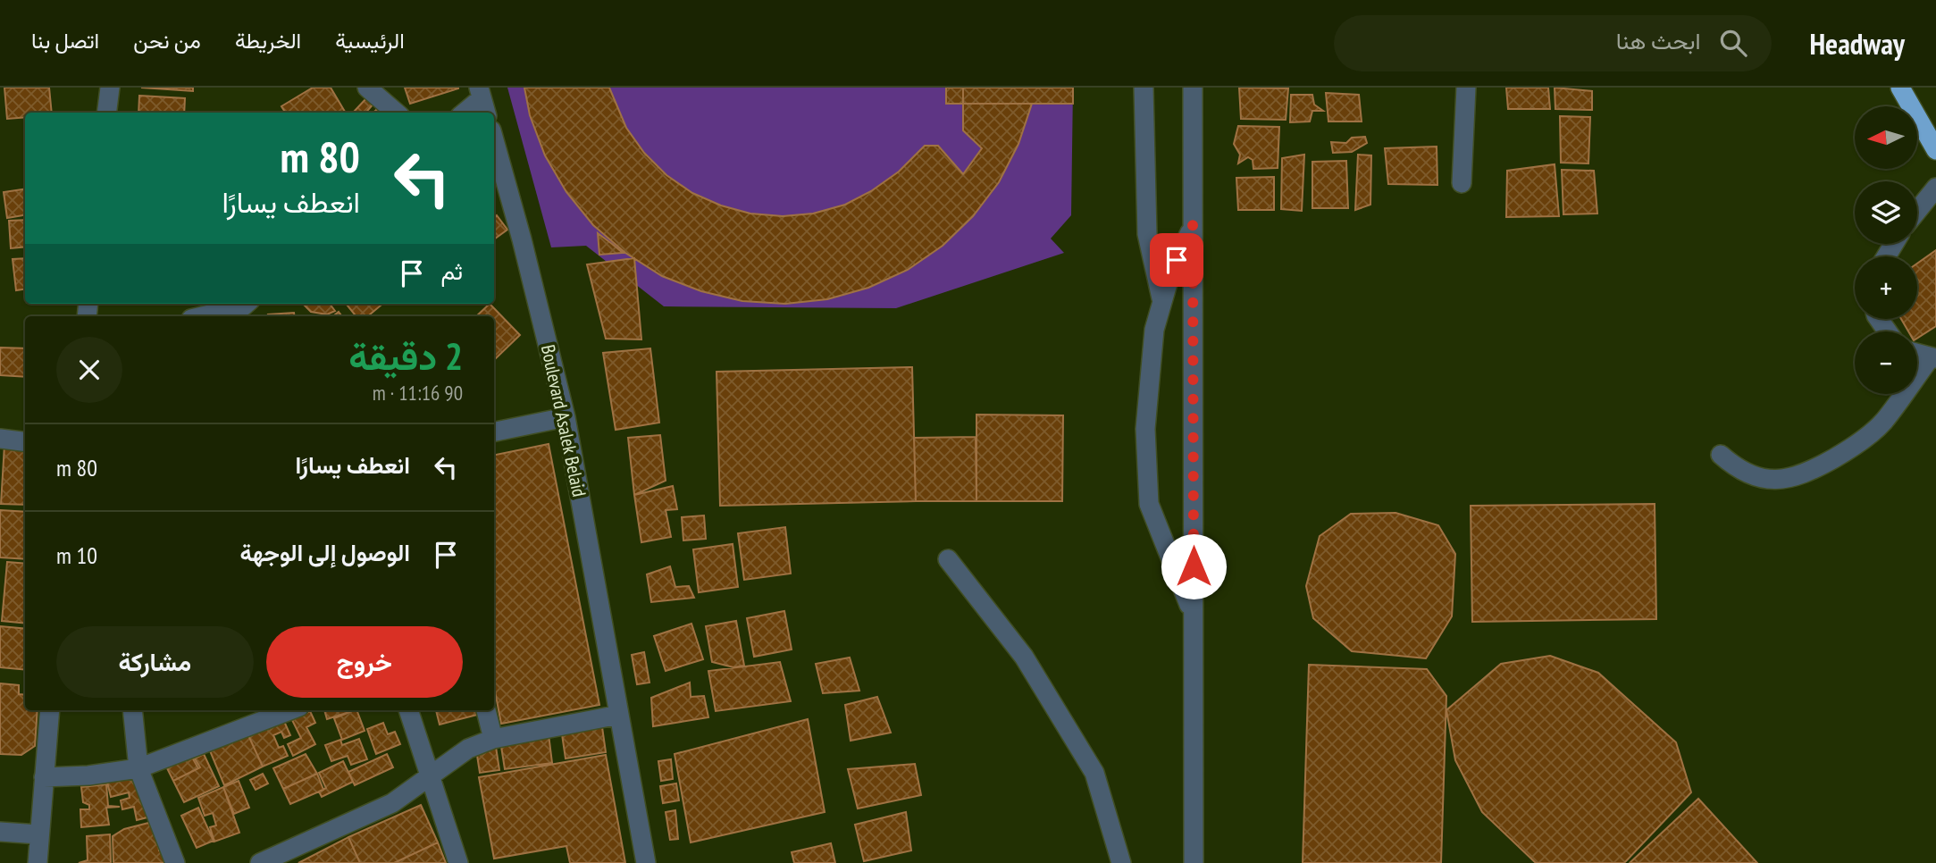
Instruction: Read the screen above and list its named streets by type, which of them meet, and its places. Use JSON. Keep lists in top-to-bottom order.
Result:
{
  "streets": {
    "street": ["Boulevard Asalek Belaid"]
  },
  "north": "left",
  "page": {
    "header": "Headway",
    "search": "ابحث هنا",
    "nav": [
      "الرئيسية",
      "الخريطة",
      "من نحن",
      "اتصل بنا"
    ],
    "map_buttons": ["+", "−"],
    "turn": ["80 m", "انعطف يسارًا"],
    "then": "ثم",
    "heading": ["2 دقيقة", "90 m · 11:16"],
    "list": [
      {
        "name": "انعطف يسارًا",
        "value": "80 m"
      },
      {
        "name": "الوصول إلى الوجهة",
        "value": "10 m"
      }
    ],
    "buttons": ["خروج", "مشاركة"]
  }
}
